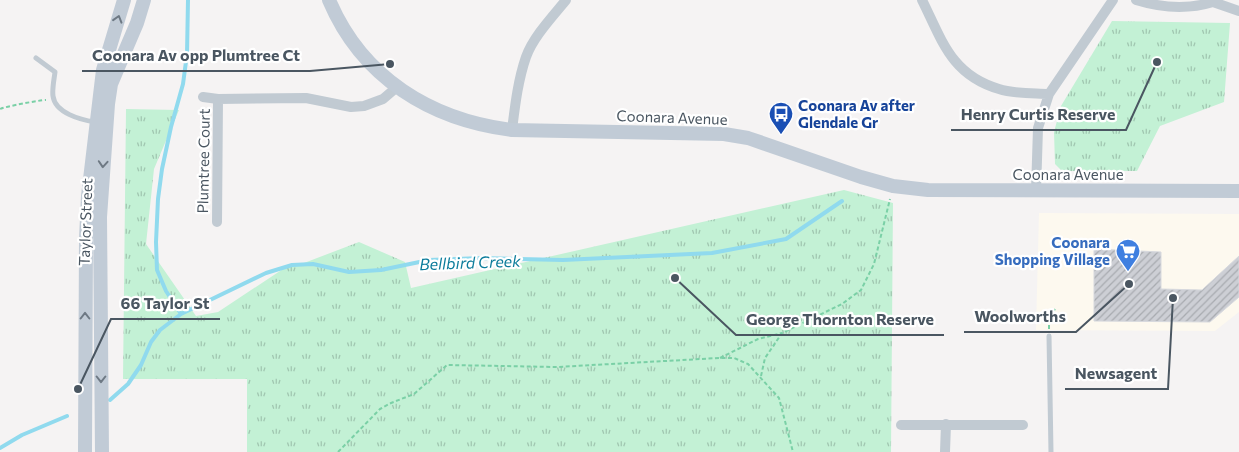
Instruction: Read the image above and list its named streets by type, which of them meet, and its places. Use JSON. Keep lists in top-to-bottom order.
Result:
{
  "streets": {
    "street": ["Coonara Avenue", "Plumtree Court", "Taylor Street"]
  },
  "crossings": [
    ["Coonara Avenue", "Plumtree Court"]
  ],
  "water": ["Bellbird Creek"],
  "places": {
    "other": [
      "Henry Curtis Reserve",
      "Coonara Av opp Plumtree Ct",
      "George Thornton Reserve",
      "Woolworths",
      "Newsagent",
      "66 Taylor St"
    ],
    "bus stop": ["Coonara Av after Glendale Gr"],
    "supermarket": ["Coonara Shopping Village"]
  }
}
